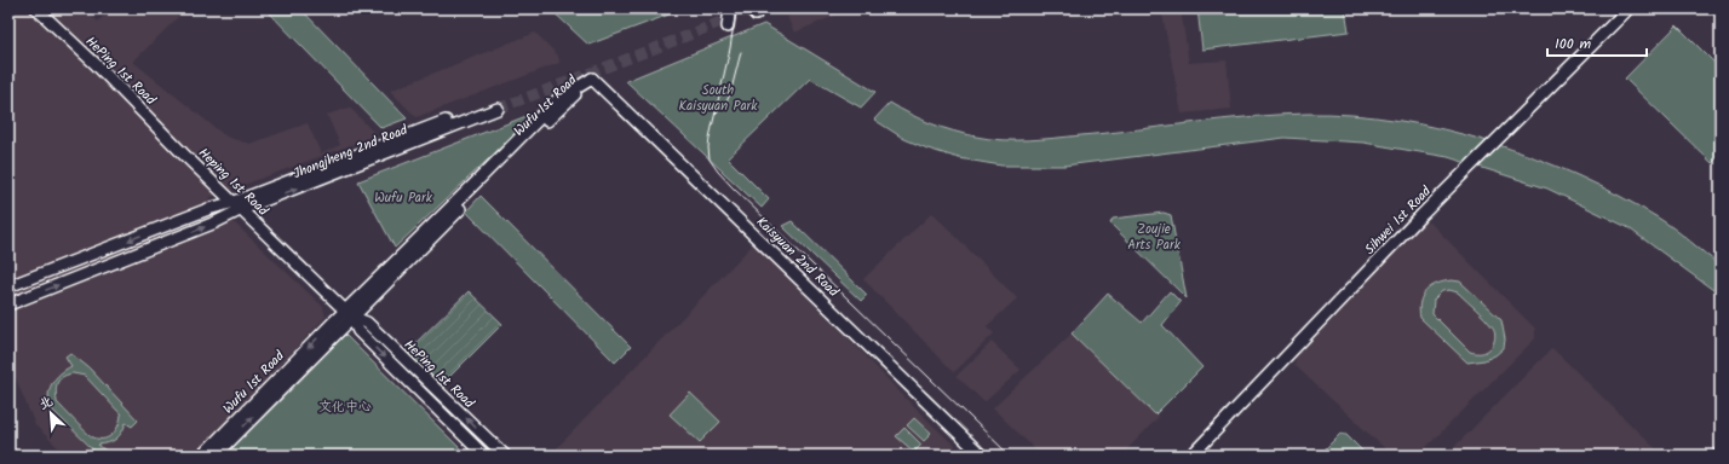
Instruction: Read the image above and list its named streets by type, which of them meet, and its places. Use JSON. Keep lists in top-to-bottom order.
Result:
{
  "streets": {
    "street": [
      "HePing 1st Road",
      "Wufu 1st Road",
      "Jhongjheng 2nd Road",
      "Sihwei 1st Road",
      "Kaisyuan 2nd Road"
    ]
  },
  "crossings": [
    ["HePing 1st Road", "Wufu 1st Road"],
    ["HePing 1st Road", "Jhongjheng 2nd Road"],
    ["Wufu 1st Road", "Kaisyuan 2nd Road"]
  ],
  "parks": [
    "South Kaisyuan Park",
    "Wufu Park",
    "Zoujie Arts Park",
    "文化中心"
  ],
  "scale_bar": "100 m",
  "north": "top left"
}
